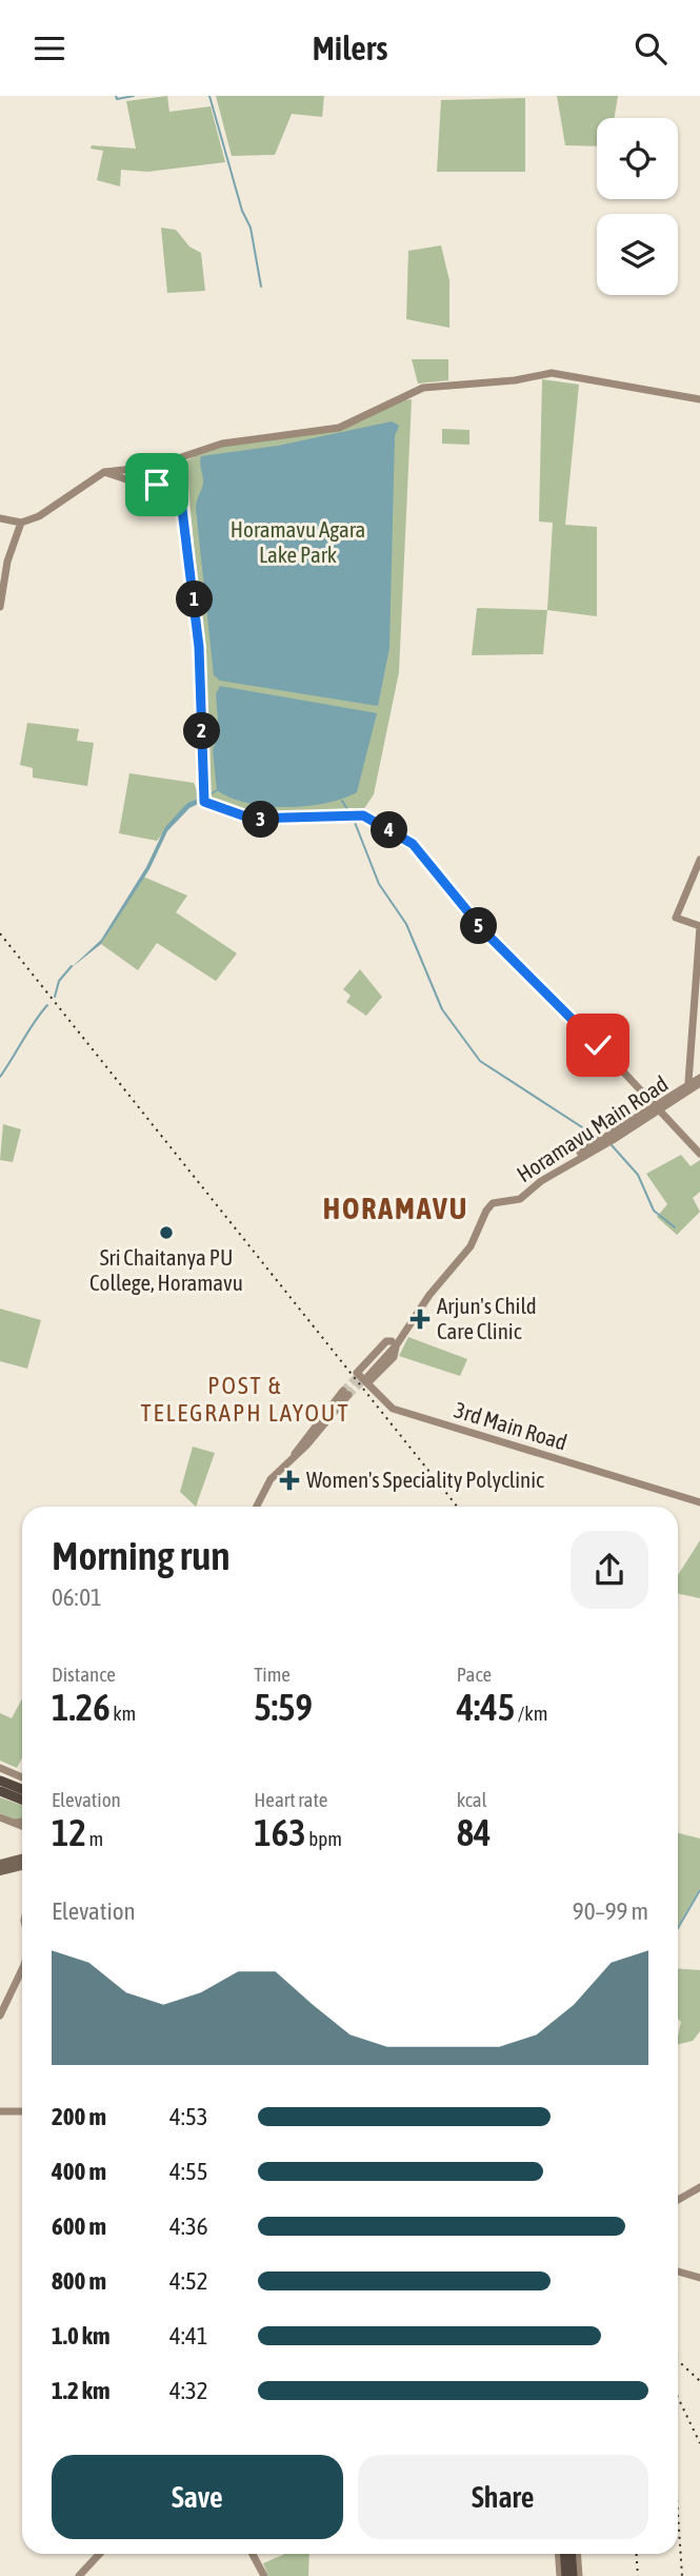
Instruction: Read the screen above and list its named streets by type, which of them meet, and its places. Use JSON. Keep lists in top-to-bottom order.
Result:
{
  "streets": {
    "street": ["Horamavu Main Road", "3rd Main Road"]
  },
  "districts": ["HORAMAVU", "POST & TELEGRAPH LAYOUT"],
  "parks": ["Horamavu Agara Lake Park"],
  "places": {
    "other": ["Sri Chaitanya PU College, Horamavu"],
    "health": ["Arjun's Child Care Clinic", "Women's Speciality Polyclinic"]
  },
  "page": {
    "header": "Milers",
    "pins": [
      "1",
      "2",
      "3",
      "4",
      "5"
    ],
    "heading": ["Morning run", "06:01"],
    "stats": [
      ["Distance", "1.26 km"],
      ["Time", "5:59"],
      ["Pace", "4:45 /km"],
      ["Elevation", "12 m"],
      ["Heart rate", "163 bpm"],
      ["kcal", "84"]
    ],
    "chart": ["Elevation", "90–99 m"],
    "list": [
      {
        "name": "200 m",
        "note": "4:53"
      },
      {
        "name": "400 m",
        "note": "4:55"
      },
      {
        "name": "600 m",
        "note": "4:36"
      },
      {
        "name": "800 m",
        "note": "4:52"
      },
      {
        "name": "1.0 km",
        "note": "4:41"
      },
      {
        "name": "1.2 km",
        "note": "4:32"
      }
    ],
    "buttons": ["Save", "Share"]
  }
}
